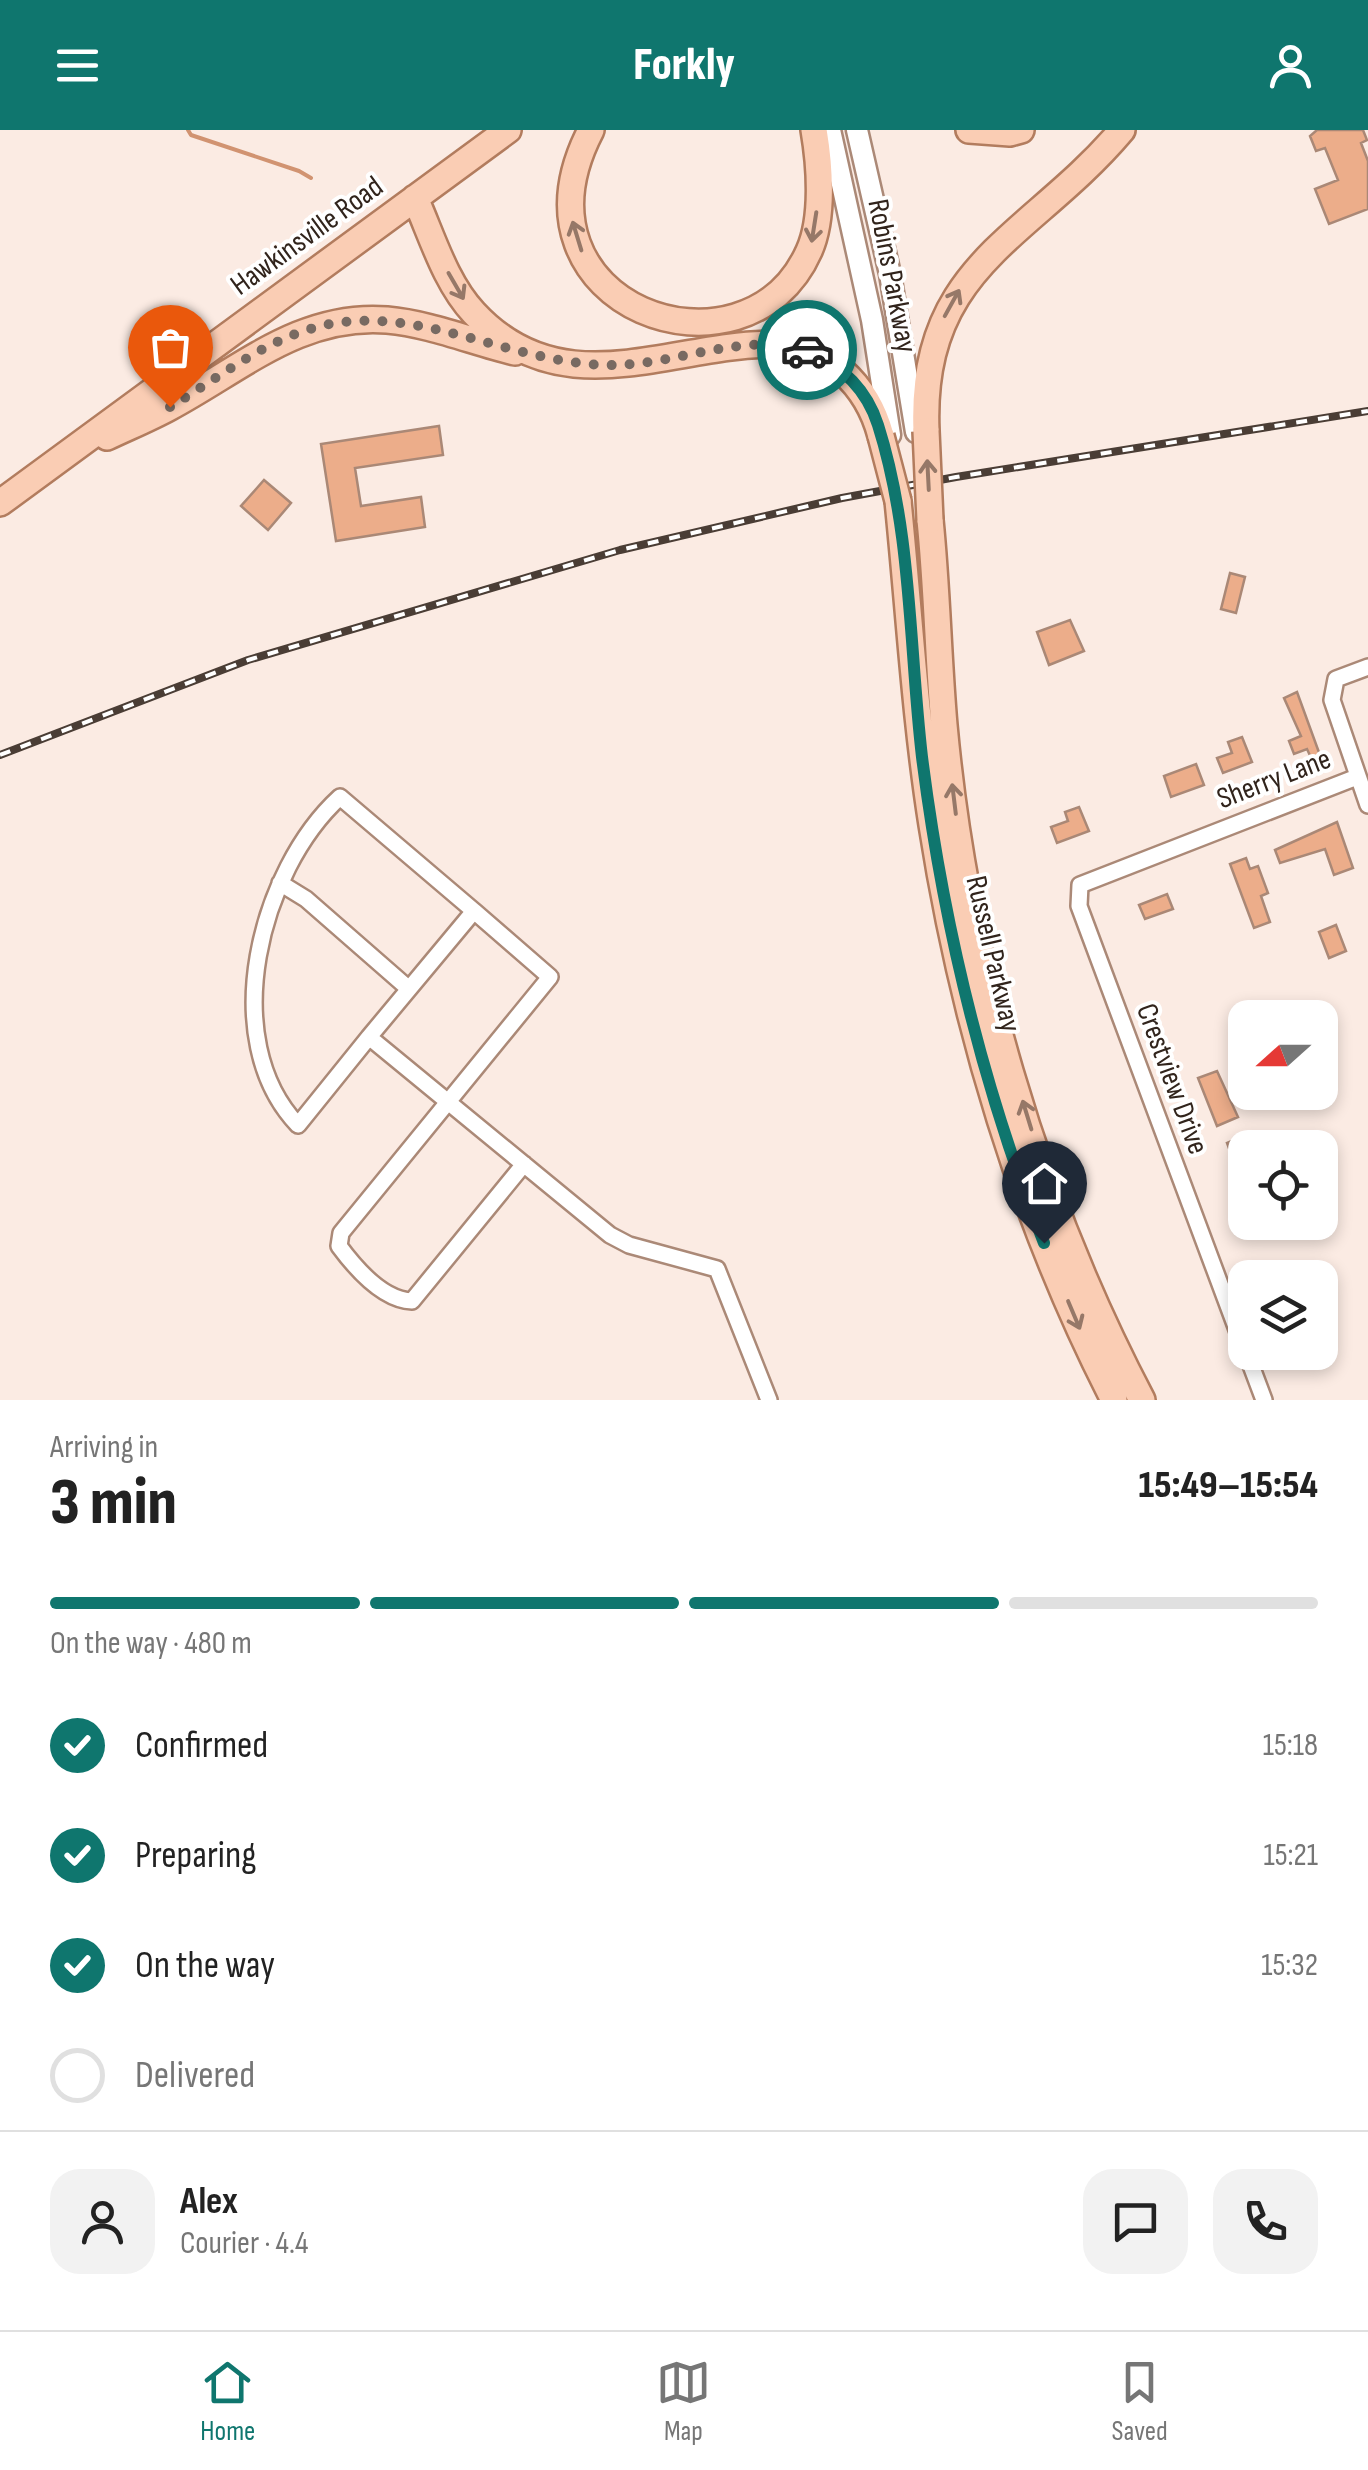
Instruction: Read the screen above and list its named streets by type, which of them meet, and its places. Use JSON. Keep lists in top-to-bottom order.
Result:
{
  "streets": {
    "main road": ["Hawkinsville Road", "Russell Parkway"],
    "street": ["Robins Parkway", "Sherry Lane", "Crestview Drive"]
  },
  "crossings": [
    ["Hawkinsville Road", "Russell Parkway"],
    ["Robins Parkway", "Russell Parkway"],
    ["Sherry Lane", "Crestview Drive"]
  ],
  "north": "left",
  "page": {
    "header": "Forkly",
    "heading": ["3 min", "Arriving in", "15:49–15:54"],
    "panel": ["Alex", "Courier · 4.4"],
    "bar": "On the way · 480 m",
    "list": [
      ["Confirmed", "15:18"],
      ["Preparing", "15:21"],
      ["On the way", "15:32"],
      "Delivered"
    ],
    "tabs": ["Home", "Map", "Saved"]
  }
}
